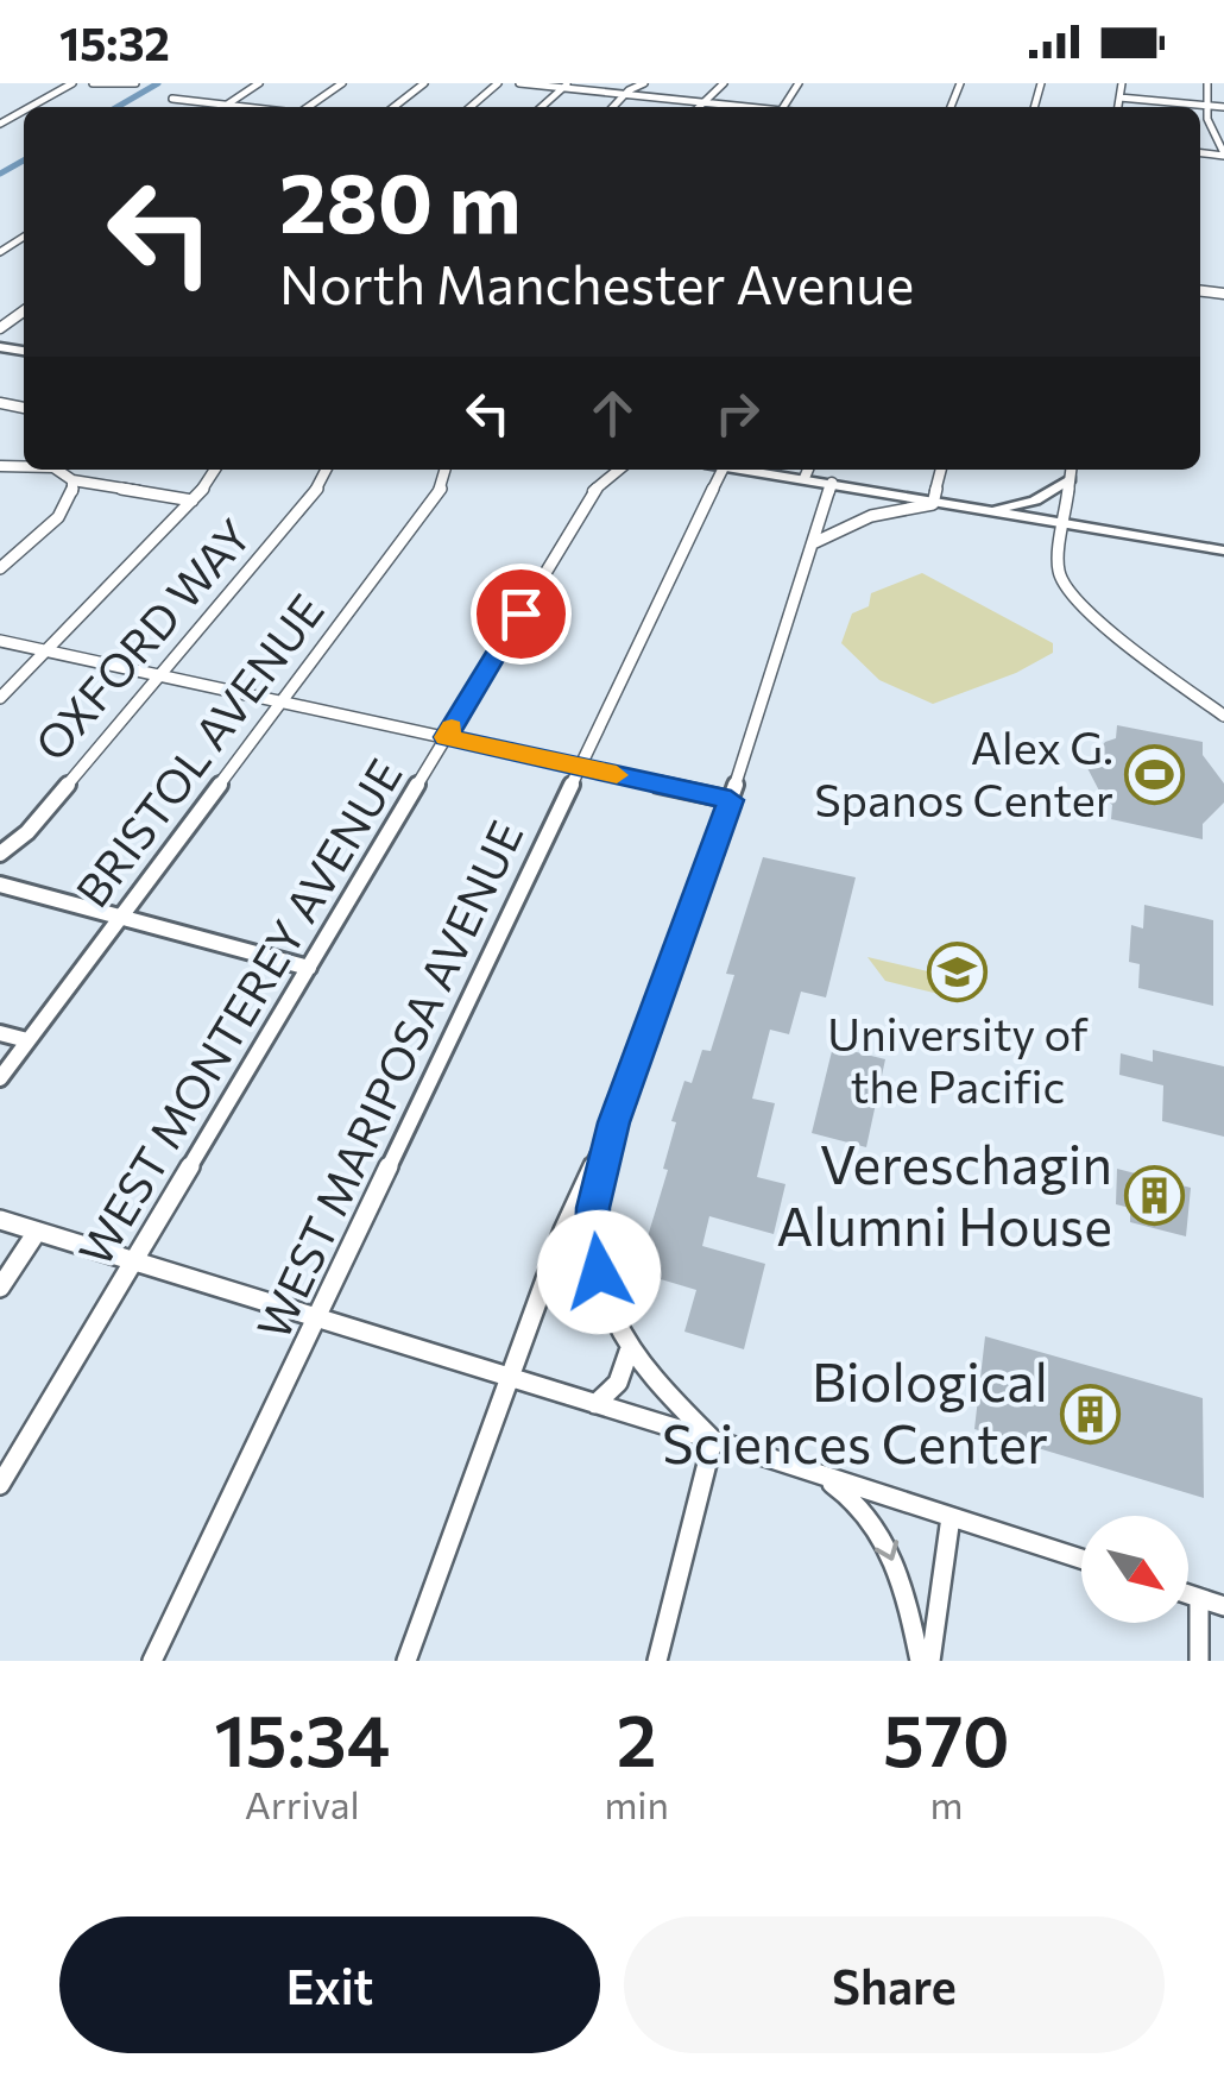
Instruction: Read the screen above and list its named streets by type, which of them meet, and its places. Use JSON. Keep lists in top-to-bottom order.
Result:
{
  "streets": {
    "street": [
      "OXFORD WAY",
      "BRISTOL AVENUE",
      "WEST MONTEREY AVENUE",
      "WEST MARIPOSA AVENUE"
    ]
  },
  "places": {
    "sports": ["Alex G. Spanos Center"],
    "school or university": ["University of the Pacific"],
    "building": ["Vereschagin Alumni House", "Biological Sciences Center"]
  },
  "north": "bottom right",
  "page": {
    "status": "15:32",
    "turn": ["280 m", "North Manchester Avenue"],
    "eta": [
      "15:34",
      "Arrival",
      "2",
      "min",
      "570",
      "m"
    ],
    "buttons": ["Exit", "Share"]
  }
}
